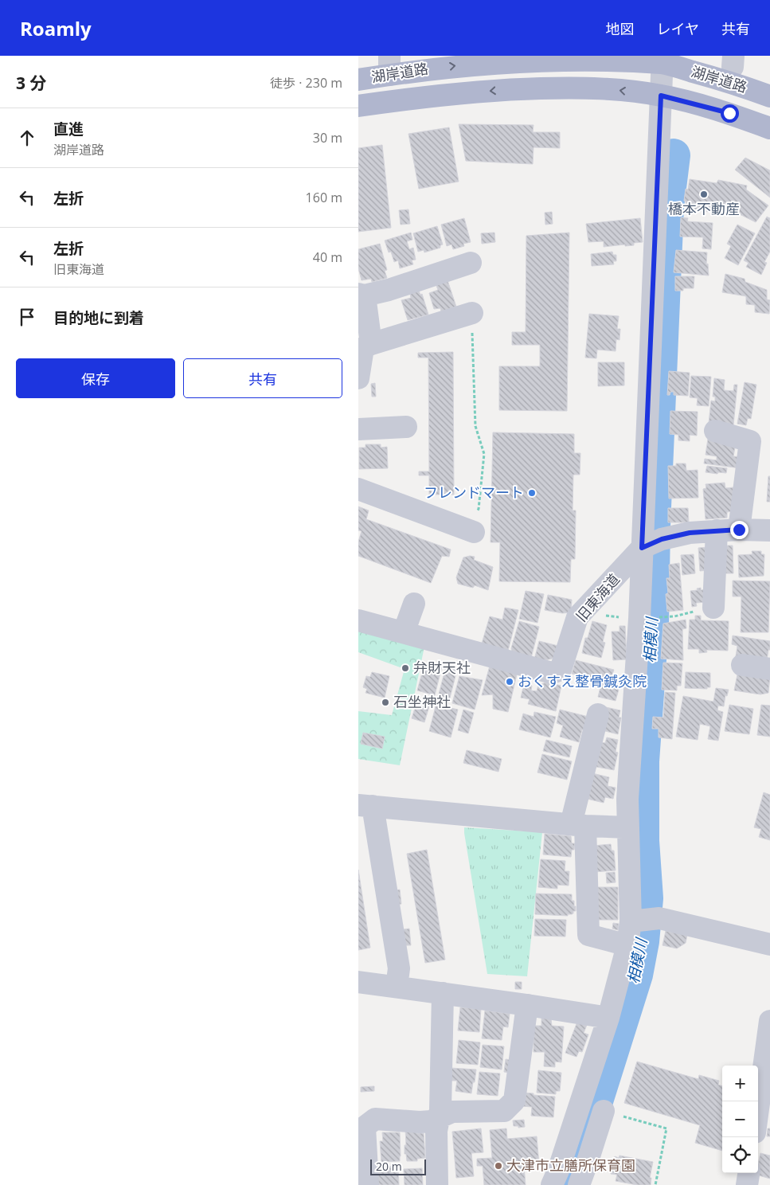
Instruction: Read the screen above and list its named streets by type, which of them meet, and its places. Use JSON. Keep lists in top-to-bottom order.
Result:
{
  "streets": {
    "main road": ["湖岸道路"],
    "street": ["旧東海道"]
  },
  "water": ["相模川"],
  "places": [
    "橋本不動産",
    "フレンドマート",
    "弁財天社",
    "おくすえ整骨鍼灸院",
    "石坐神社",
    "大津市立膳所保育園"
  ],
  "scale_bar": "20 m",
  "page": {
    "header": "Roamly",
    "nav": ["地図", "レイヤ", "共有"],
    "heading": ["3 分", "徒歩 · 230 m"],
    "list": [
      ["直進", "湖岸道路", "30 m"],
      ["左折", "160 m"],
      ["左折", "旧東海道", "40 m"],
      "目的地に到着"
    ],
    "buttons": ["保存", "共有"],
    "map_buttons": ["+", "−"],
    "scale": "20 m"
  }
}
